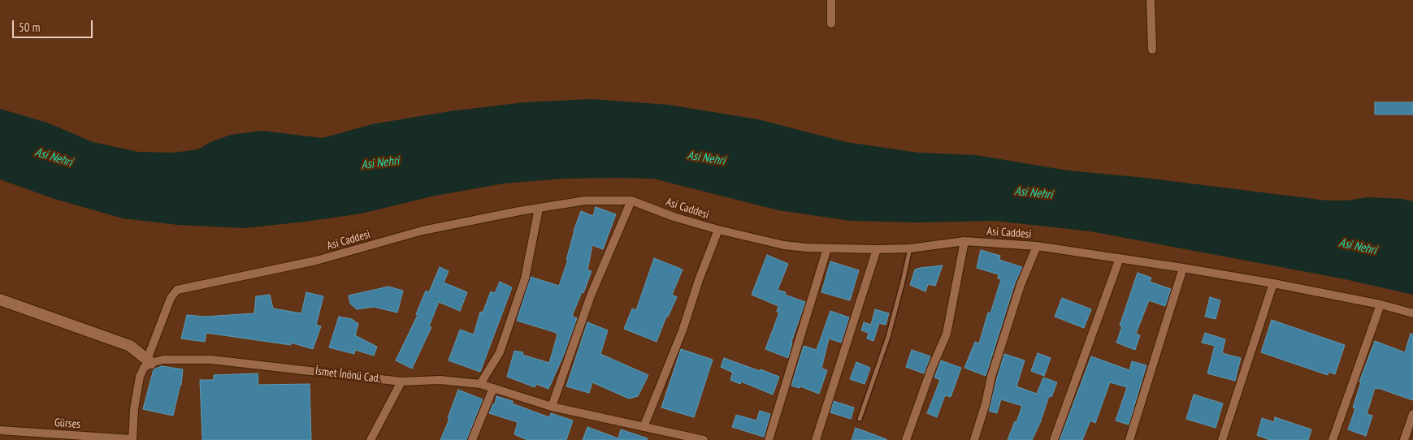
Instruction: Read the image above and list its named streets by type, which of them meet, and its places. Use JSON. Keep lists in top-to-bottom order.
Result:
{
  "streets": {
    "street": ["Asi Caddesi", "İsmet İnönü Cad.", "Gürses"]
  },
  "crossings": [
    ["Asi Caddesi", "İsmet İnönü Cad."]
  ],
  "water": ["Asi Nehri"],
  "scale_bar": "50 m"
}
